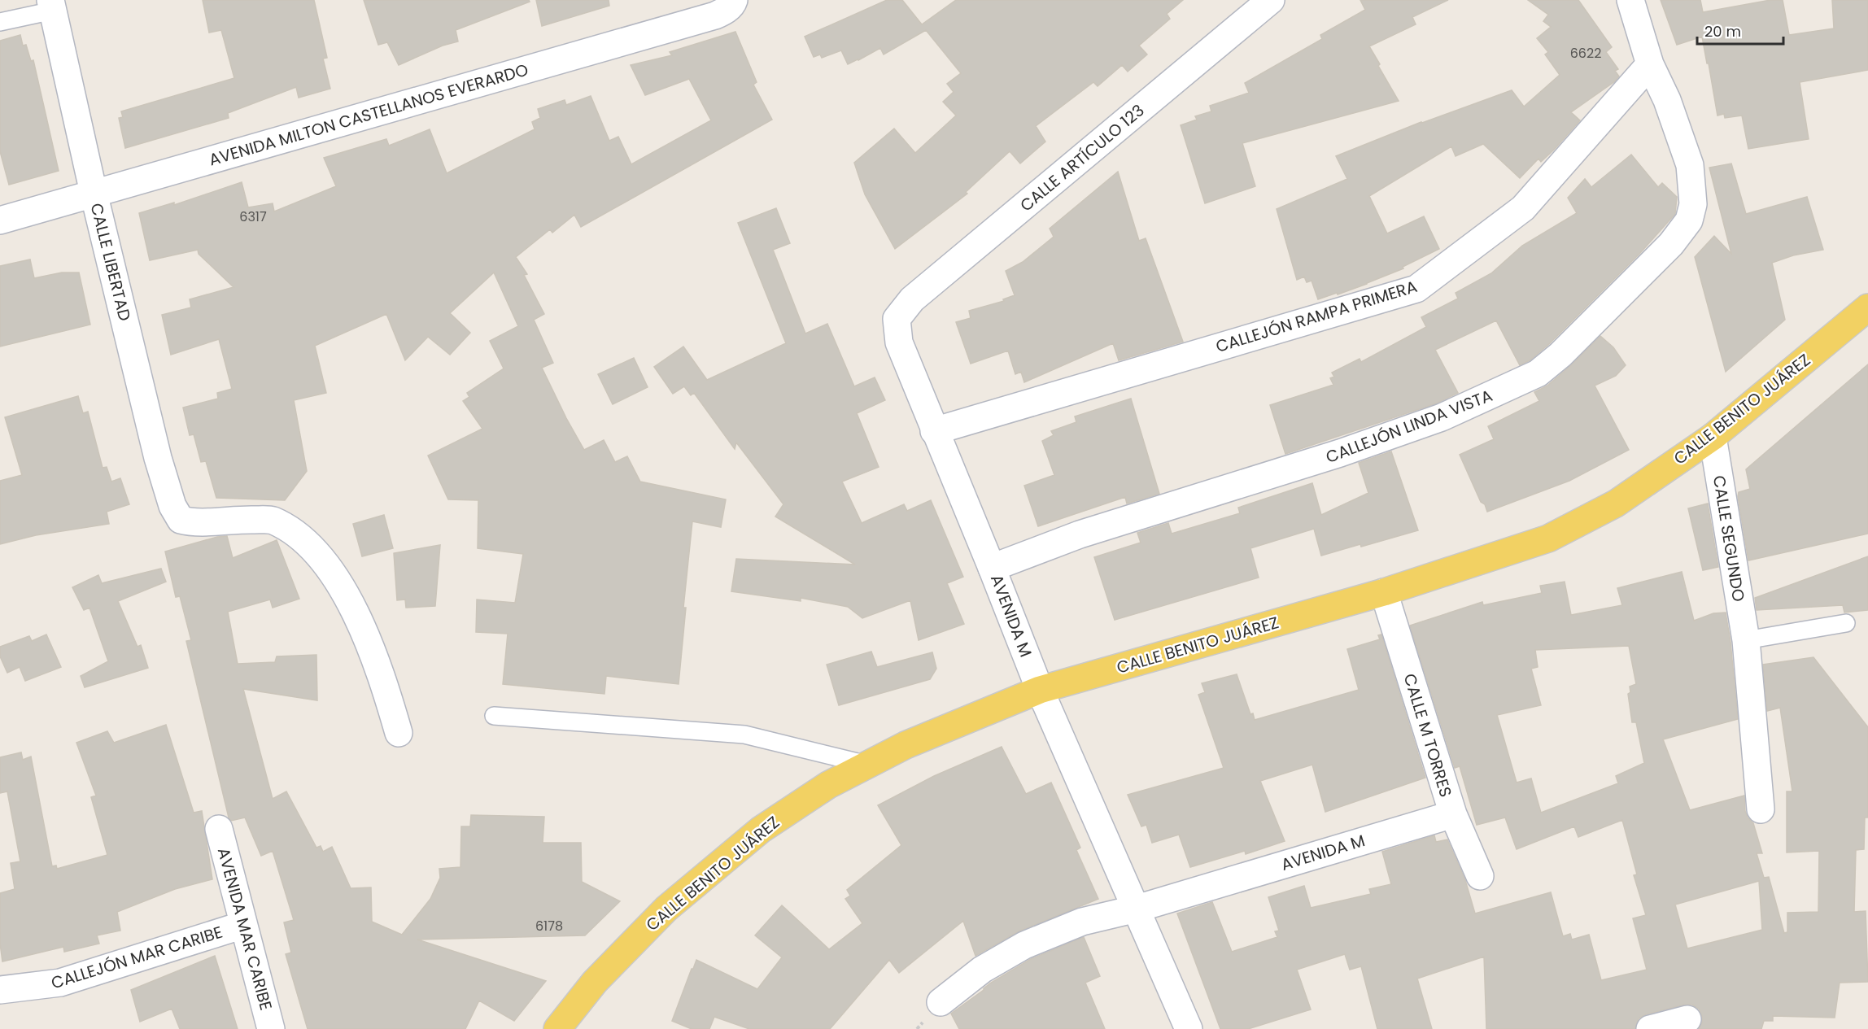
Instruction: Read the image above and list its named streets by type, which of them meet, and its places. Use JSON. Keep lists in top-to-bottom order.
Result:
{
  "streets": {
    "main road": ["CALLE BENITO JUÁREZ"],
    "street": [
      "AVENIDA MILTON CASTELLANOS EVERARDO",
      "CALLE ARTÍCULO 123",
      "CALLE LIBERTAD",
      "CALLEJÓN RAMPA PRIMERA",
      "CALLEJÓN LINDA VISTA",
      "CALLE SEGUNDO",
      "AVENIDA M",
      "CALLE M TORRES",
      "AVENIDA MAR CARIBE",
      "CALLEJÓN MAR CARIBE"
    ]
  },
  "crossings": [
    ["AVENIDA MILTON CASTELLANOS EVERARDO", "CALLE LIBERTAD"],
    ["CALLE ARTÍCULO 123", "AVENIDA M"],
    ["CALLEJÓN RAMPA PRIMERA", "CALLEJÓN LINDA VISTA"],
    ["CALLEJÓN RAMPA PRIMERA", "AVENIDA M"],
    ["CALLE BENITO JUÁREZ", "CALLE SEGUNDO"],
    ["CALLE BENITO JUÁREZ", "AVENIDA M"],
    ["CALLE BENITO JUÁREZ", "CALLE M TORRES"],
    ["CALLEJÓN LINDA VISTA", "AVENIDA M"],
    ["AVENIDA M", "CALLE M TORRES"],
    ["AVENIDA MAR CARIBE", "CALLEJÓN MAR CARIBE"]
  ],
  "house_numbers": ["6622", "6317", "6178"],
  "scale_bar": "20 m"
}
